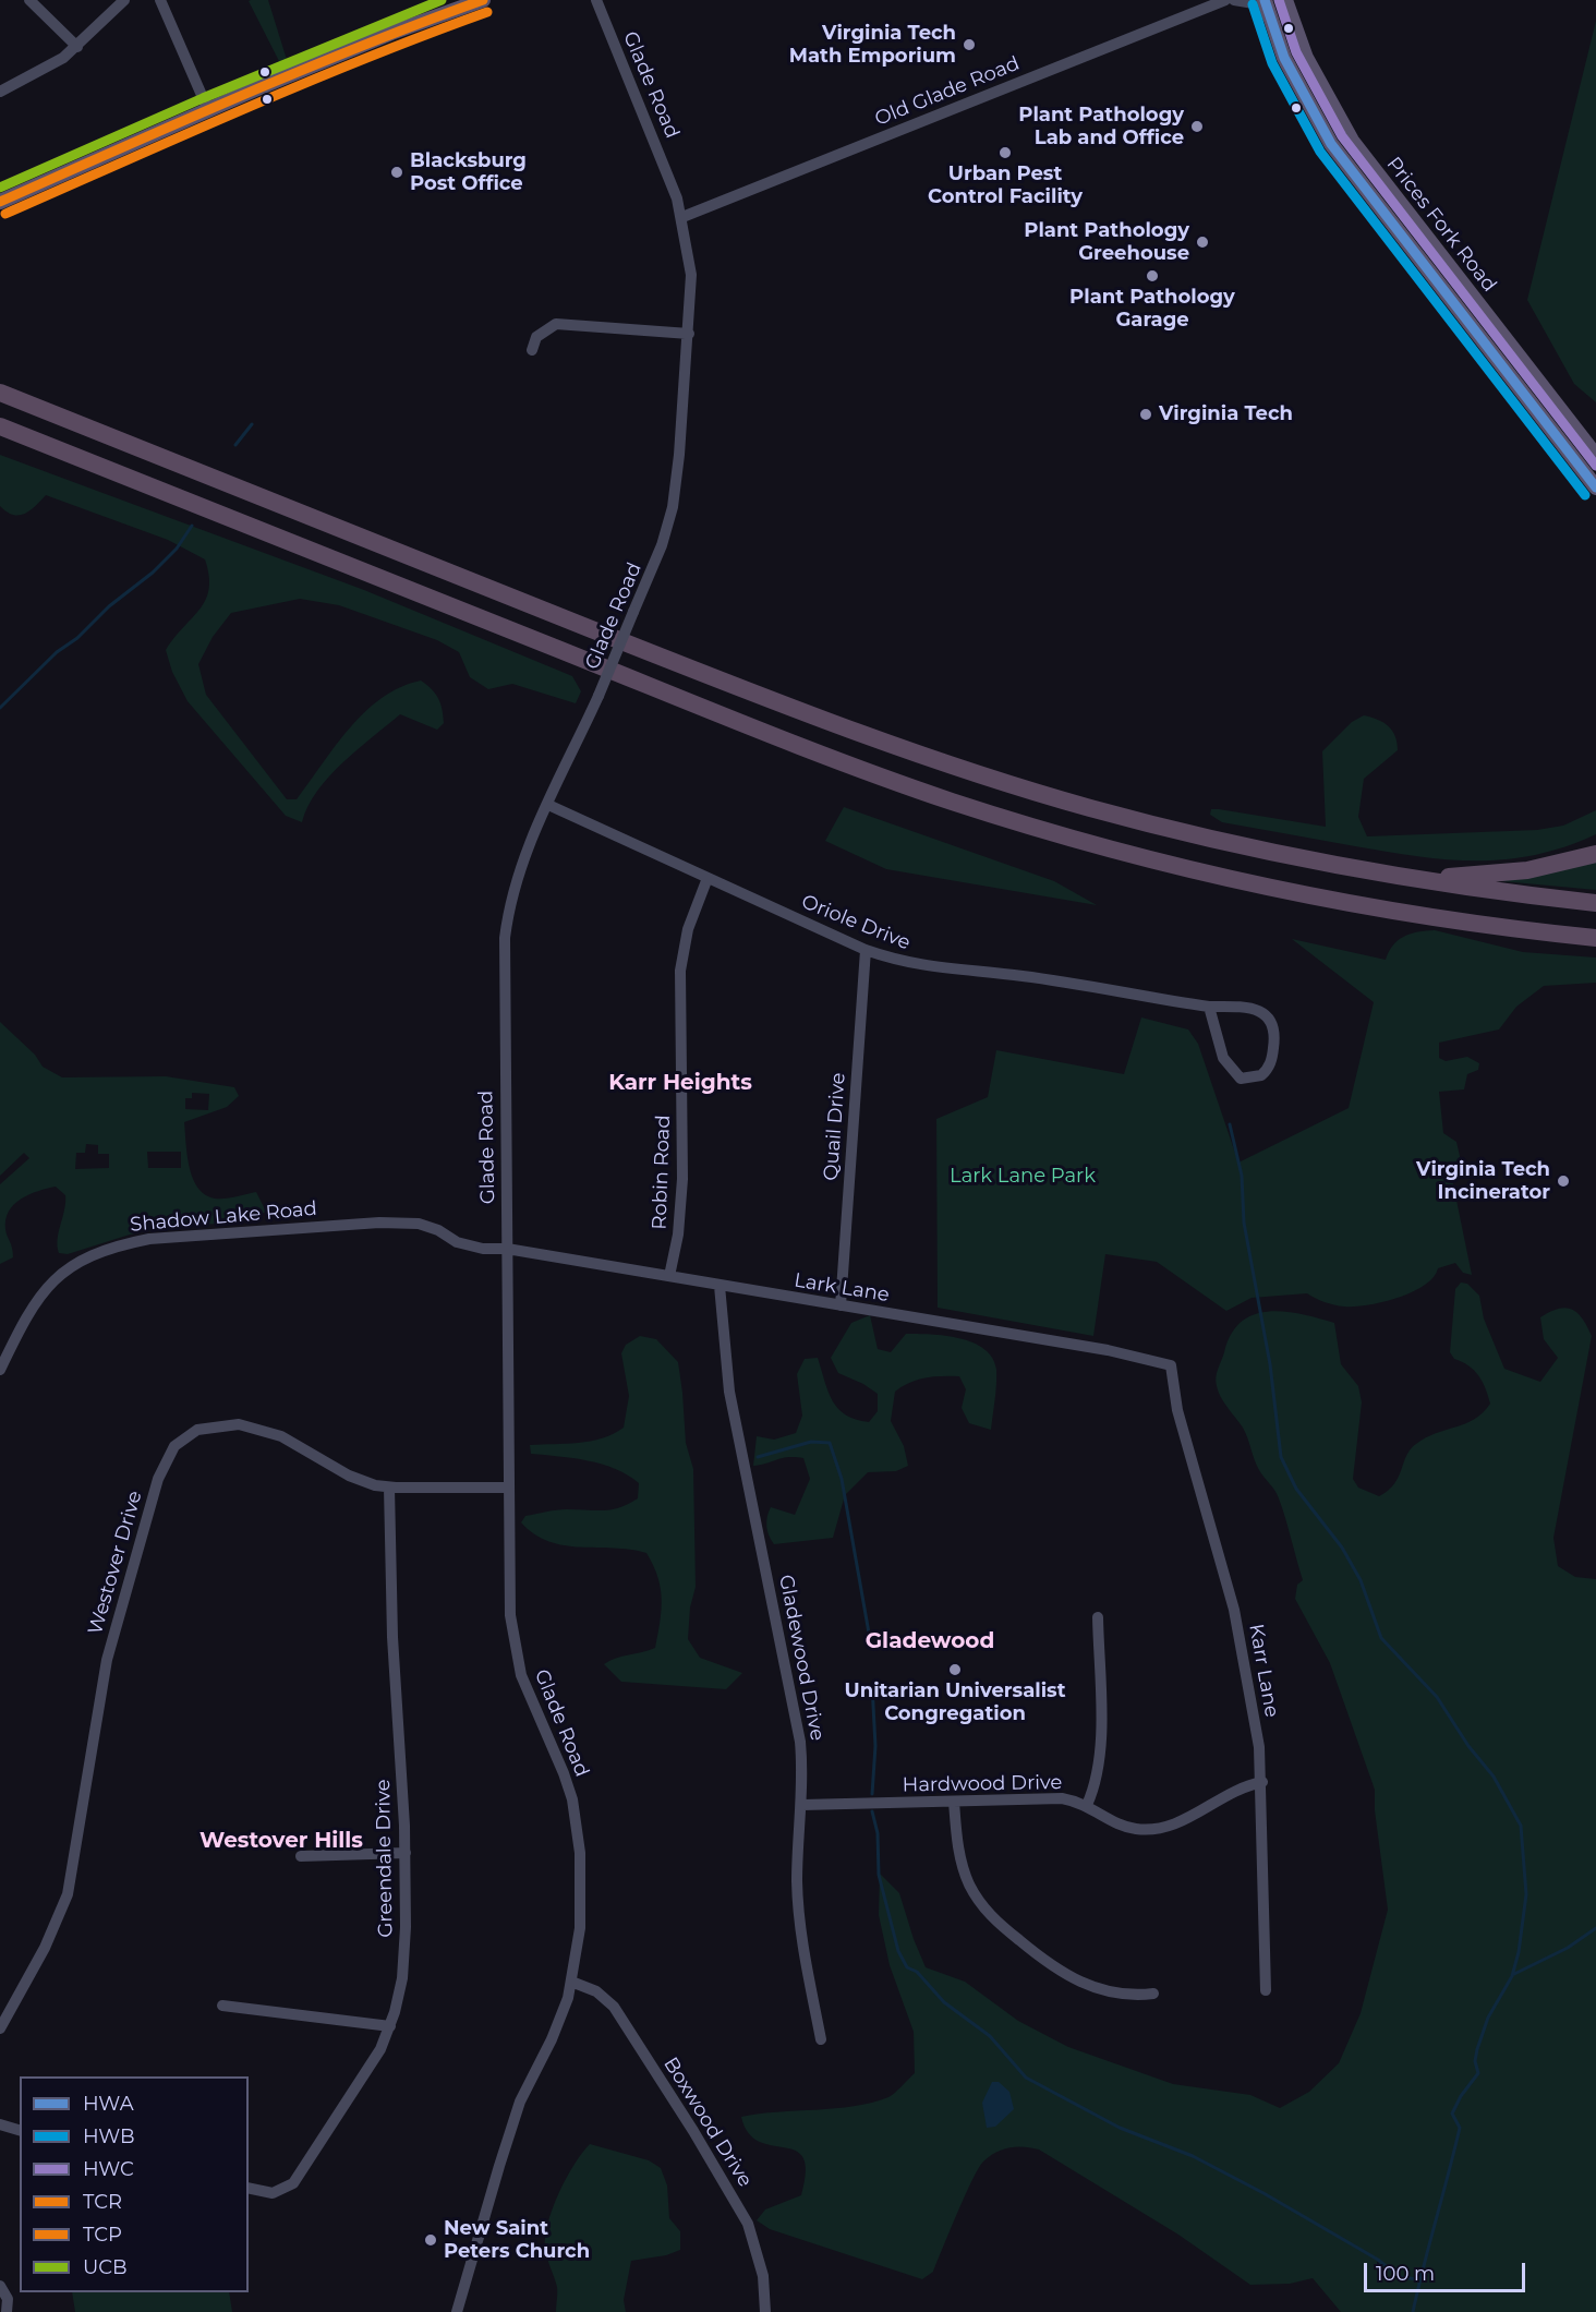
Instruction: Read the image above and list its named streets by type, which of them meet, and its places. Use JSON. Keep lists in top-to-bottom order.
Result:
{
  "streets": {
    "main road": ["Prices Fork Road"],
    "street": [
      "Glade Road",
      "Old Glade Road",
      "Oriole Drive",
      "Quail Drive",
      "Robin Road",
      "Shadow Lake Road",
      "Lark Lane",
      "Westover Drive",
      "Gladewood Drive",
      "Karr Lane",
      "Hardwood Drive",
      "Greendale Drive",
      "Boxwood Drive"
    ]
  },
  "crossings": [
    ["Glade Road", "Old Glade Road"],
    ["Glade Road", "Oriole Drive"],
    ["Glade Road", "Shadow Lake Road"],
    ["Glade Road", "Lark Lane"],
    ["Glade Road", "Westover Drive"],
    ["Glade Road", "Boxwood Drive"],
    ["Oriole Drive", "Quail Drive"],
    ["Oriole Drive", "Robin Road"],
    ["Quail Drive", "Lark Lane"],
    ["Robin Road", "Lark Lane"],
    ["Shadow Lake Road", "Lark Lane"],
    ["Lark Lane", "Gladewood Drive"],
    ["Lark Lane", "Karr Lane"],
    ["Westover Drive", "Greendale Drive"],
    ["Gladewood Drive", "Hardwood Drive"],
    ["Karr Lane", "Hardwood Drive"]
  ],
  "districts": ["Karr Heights", "Gladewood", "Westover Hills"],
  "parks": ["Lark Lane Park"],
  "places": [
    "Virginia Tech Math Emporium",
    "Plant Pathology Lab and Office",
    "Urban Pest Control Facility",
    "Blacksburg Post Office",
    "Plant Pathology Greehouse",
    "Plant Pathology Garage",
    "Virginia Tech",
    "Virginia Tech Incinerator",
    "Unitarian Universalist Congregation",
    "New Saint Peters Church"
  ],
  "lines": [
    "transit line HWA",
    "transit line HWC",
    "transit line TCR",
    "transit line UCB",
    "transit line HWB",
    "transit line TCP"
  ],
  "legend": [
    "HWA",
    "HWB",
    "HWC",
    "TCR",
    "TCP",
    "UCB"
  ],
  "scale_bar": "100 m"
}
